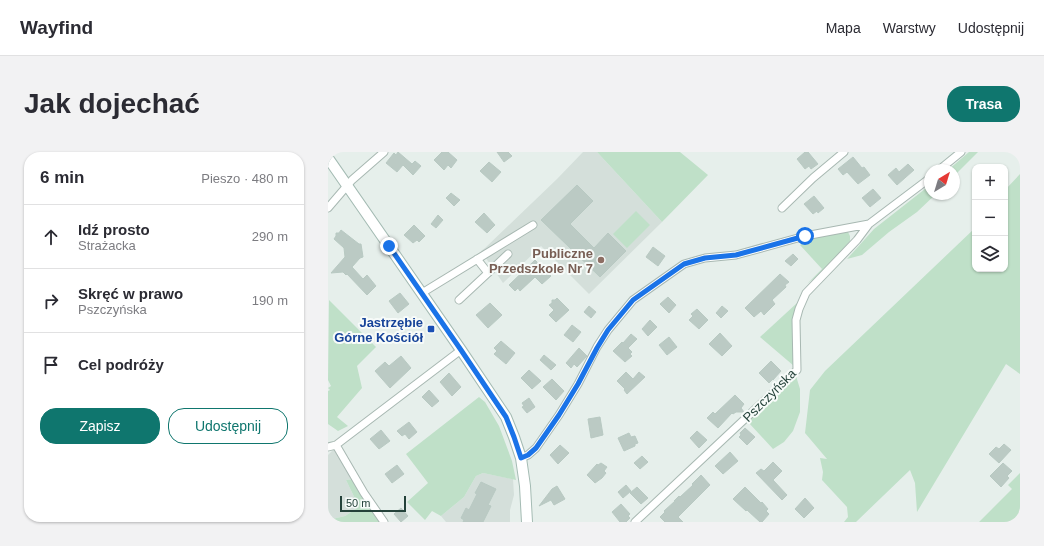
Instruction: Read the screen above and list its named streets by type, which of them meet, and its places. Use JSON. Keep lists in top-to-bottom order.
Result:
{
  "streets": {
    "street": ["Pszczyńska"]
  },
  "places": {
    "other": ["Publiczne Przedszkole Nr 7"],
    "transit": ["Jastrzębie Górne Kościół"]
  },
  "scale_bar": "50 m",
  "north": "top right",
  "page": {
    "header": "Wayfind",
    "nav": ["Mapa", "Warstwy", "Udostępnij"],
    "buttons": [
      "Trasa",
      ["Zapisz", "Udostępnij"]
    ],
    "title": "Jak dojechać",
    "heading": ["6 min", "Pieszo · 480 m"],
    "map_buttons": ["+", "−"],
    "list": [
      ["Idź prosto", "Strażacka", "290 m"],
      ["Skręć w prawo", "Pszczyńska", "190 m"],
      "Cel podróży"
    ],
    "scale": "50 m"
  }
}
